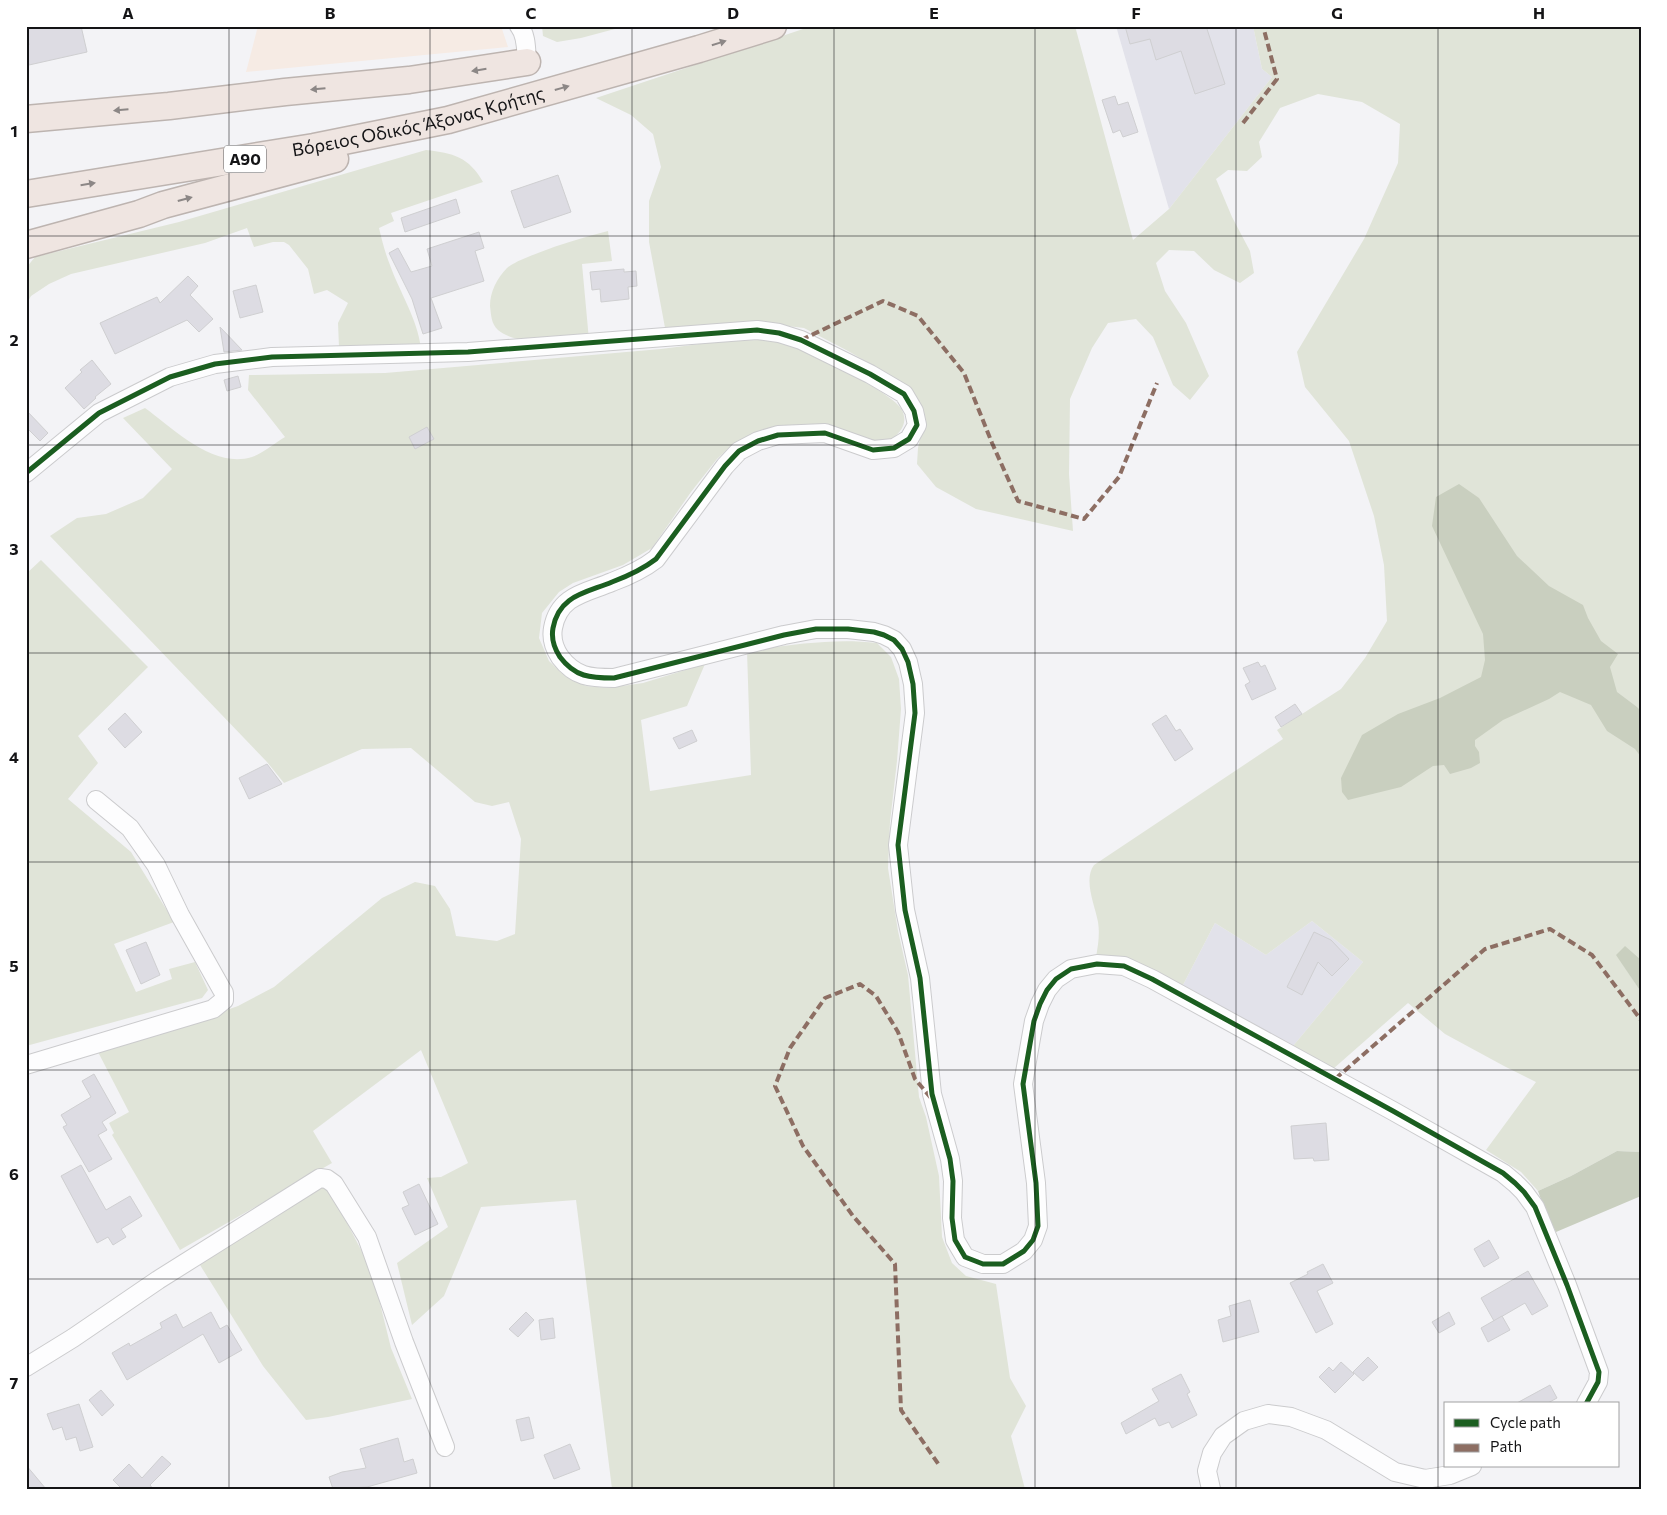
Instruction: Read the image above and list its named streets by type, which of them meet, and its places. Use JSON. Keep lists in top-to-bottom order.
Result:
{
  "streets": {
    "highway": ["Βόρειος Οδικός Άξονας Κρήτης", "Α90"]
  },
  "legend": ["Cycle path", "Path"],
  "grid": {
    "columns": [
      "A",
      "B",
      "C",
      "D",
      "E",
      "F",
      "G",
      "H"
    ],
    "rows": [
      "1",
      "2",
      "3",
      "4",
      "5",
      "6",
      "7"
    ]
  }
}
